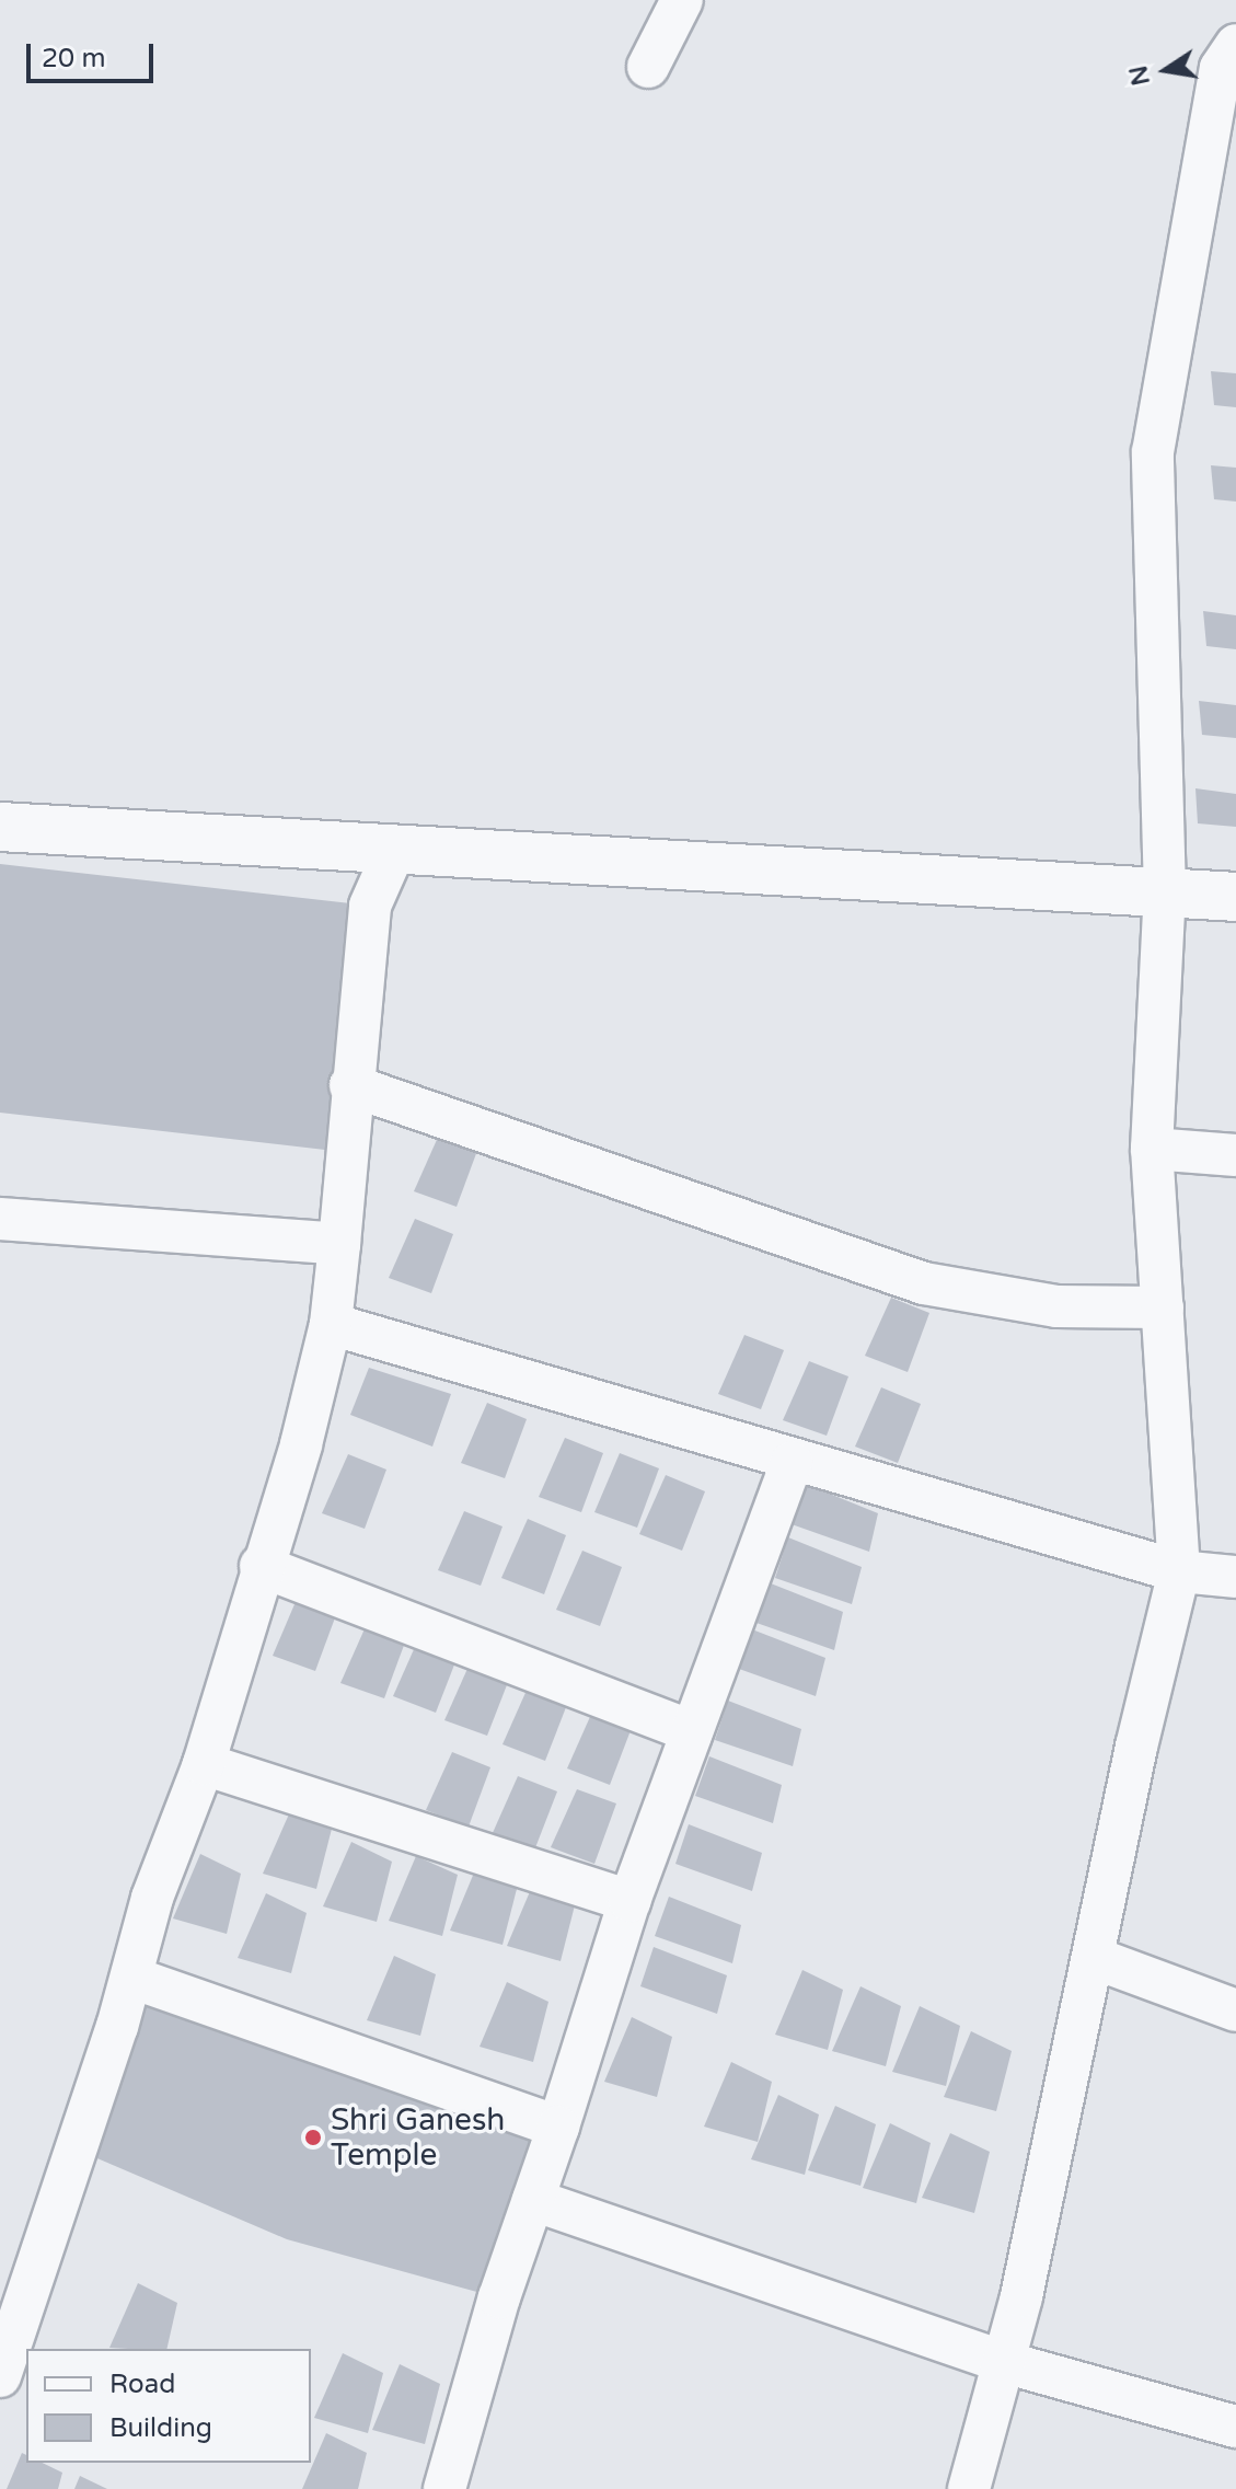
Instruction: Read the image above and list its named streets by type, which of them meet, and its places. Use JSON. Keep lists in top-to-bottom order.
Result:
{
  "places": ["Shri Ganesh Temple"],
  "legend": ["Road", "Building"],
  "scale_bar": "20 m",
  "north": "left"
}
